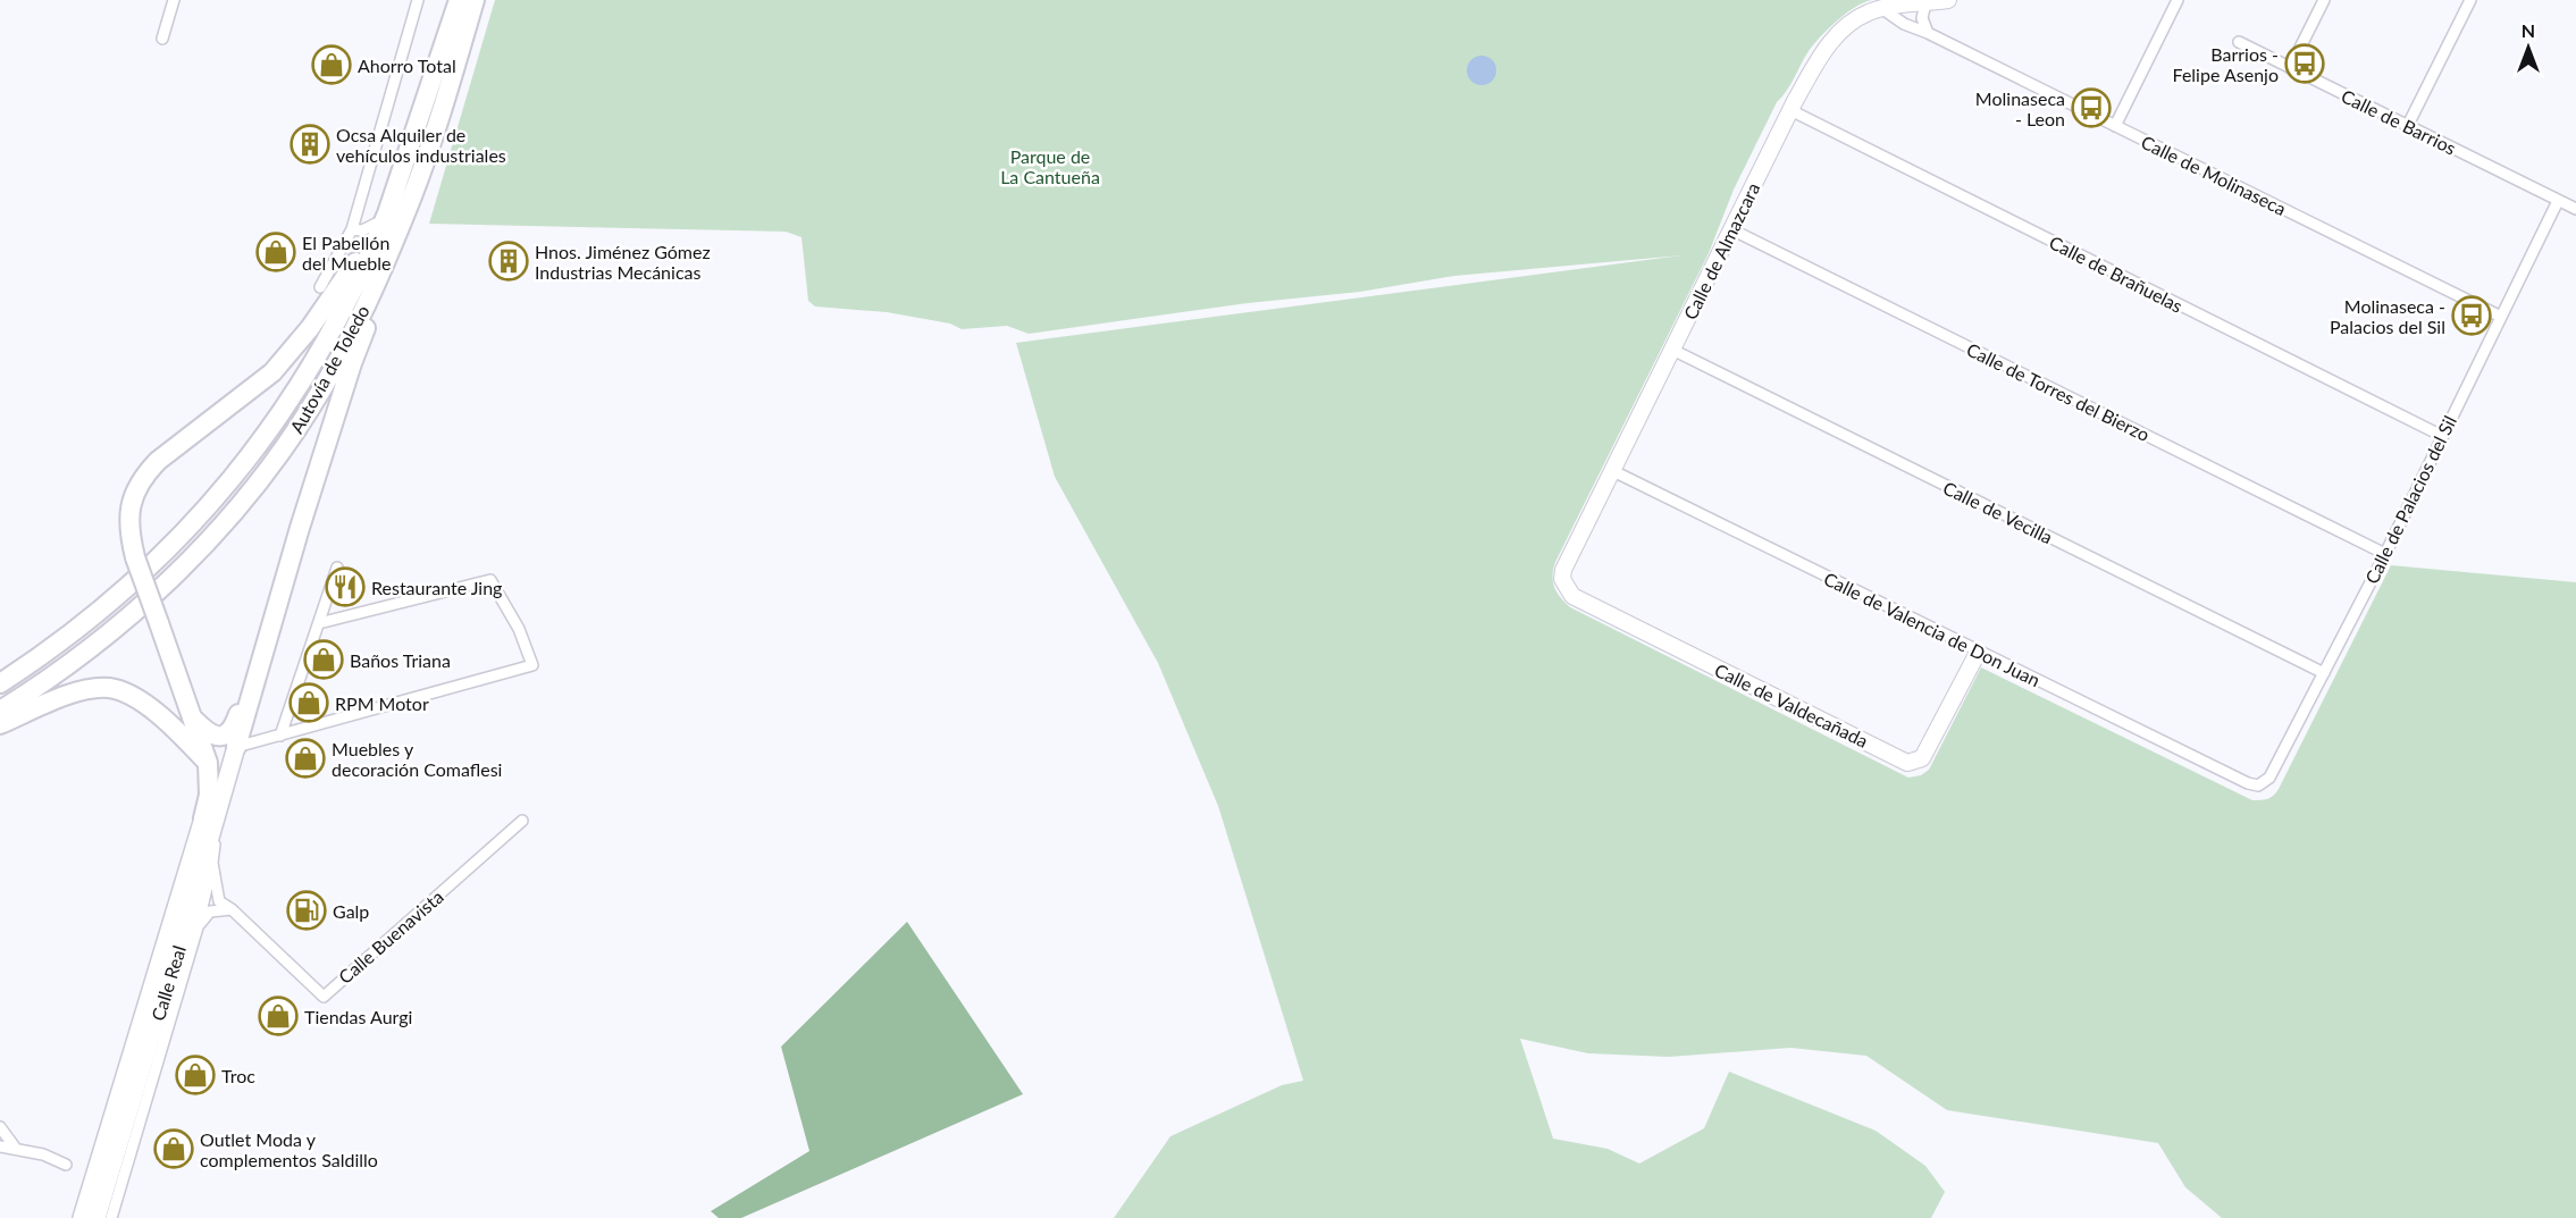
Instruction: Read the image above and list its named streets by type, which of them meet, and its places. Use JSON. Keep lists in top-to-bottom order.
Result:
{
  "streets": {
    "highway": ["Autovía de Toledo"],
    "main road": ["Calle Real"],
    "street": [
      "Calle de Barrios",
      "Calle de Molinaseca",
      "Calle de Almazcara",
      "Calle de Brañuelas",
      "Calle de Torres del Bierzo",
      "Calle de Palacios del Sil",
      "Calle de Vecilla",
      "Calle de Valencia de Don Juan",
      "Calle de Valdecañada",
      "Calle Buenavista"
    ]
  },
  "crossings": [
    ["Calle de Barrios", "Calle de Palacios del Sil"],
    ["Calle de Molinaseca", "Calle de Almazcara"],
    ["Calle de Molinaseca", "Calle de Palacios del Sil"],
    ["Calle de Almazcara", "Calle de Brañuelas"],
    ["Calle de Almazcara", "Calle de Torres del Bierzo"],
    ["Calle de Almazcara", "Calle de Vecilla"],
    ["Calle de Almazcara", "Calle de Valencia de Don Juan"],
    ["Calle de Almazcara", "Calle de Valdecañada"],
    ["Calle de Brañuelas", "Calle de Palacios del Sil"],
    ["Calle de Torres del Bierzo", "Calle de Palacios del Sil"],
    ["Calle de Palacios del Sil", "Calle de Vecilla"],
    ["Calle de Palacios del Sil", "Calle de Valencia de Don Juan"],
    ["Calle de Valencia de Don Juan", "Calle de Valdecañada"],
    ["Calle Buenavista", "Calle Real"]
  ],
  "parks": ["Parque de La Cantueña"],
  "places": {
    "bus stop": ["Barrios - Felipe Asenjo", "Molinaseca - Leon", "Molinaseca - Palacios del Sil"],
    "shop": [
      "Ahorro Total",
      "El Pabellón del Mueble",
      "Baños Triana",
      "RPM Motor",
      "Muebles y decoración Comaflesi",
      "Tiendas Aurgi",
      "Troc",
      "Outlet Moda y complementos Saldillo"
    ],
    "building": ["Ocsa Alquiler de vehículos industriales", "Hnos. Jiménez Gómez Industrias Mecánicas"],
    "restaurant": ["Restaurante Jing"],
    "fuel station": ["Galp"]
  },
  "north": "top"
}
